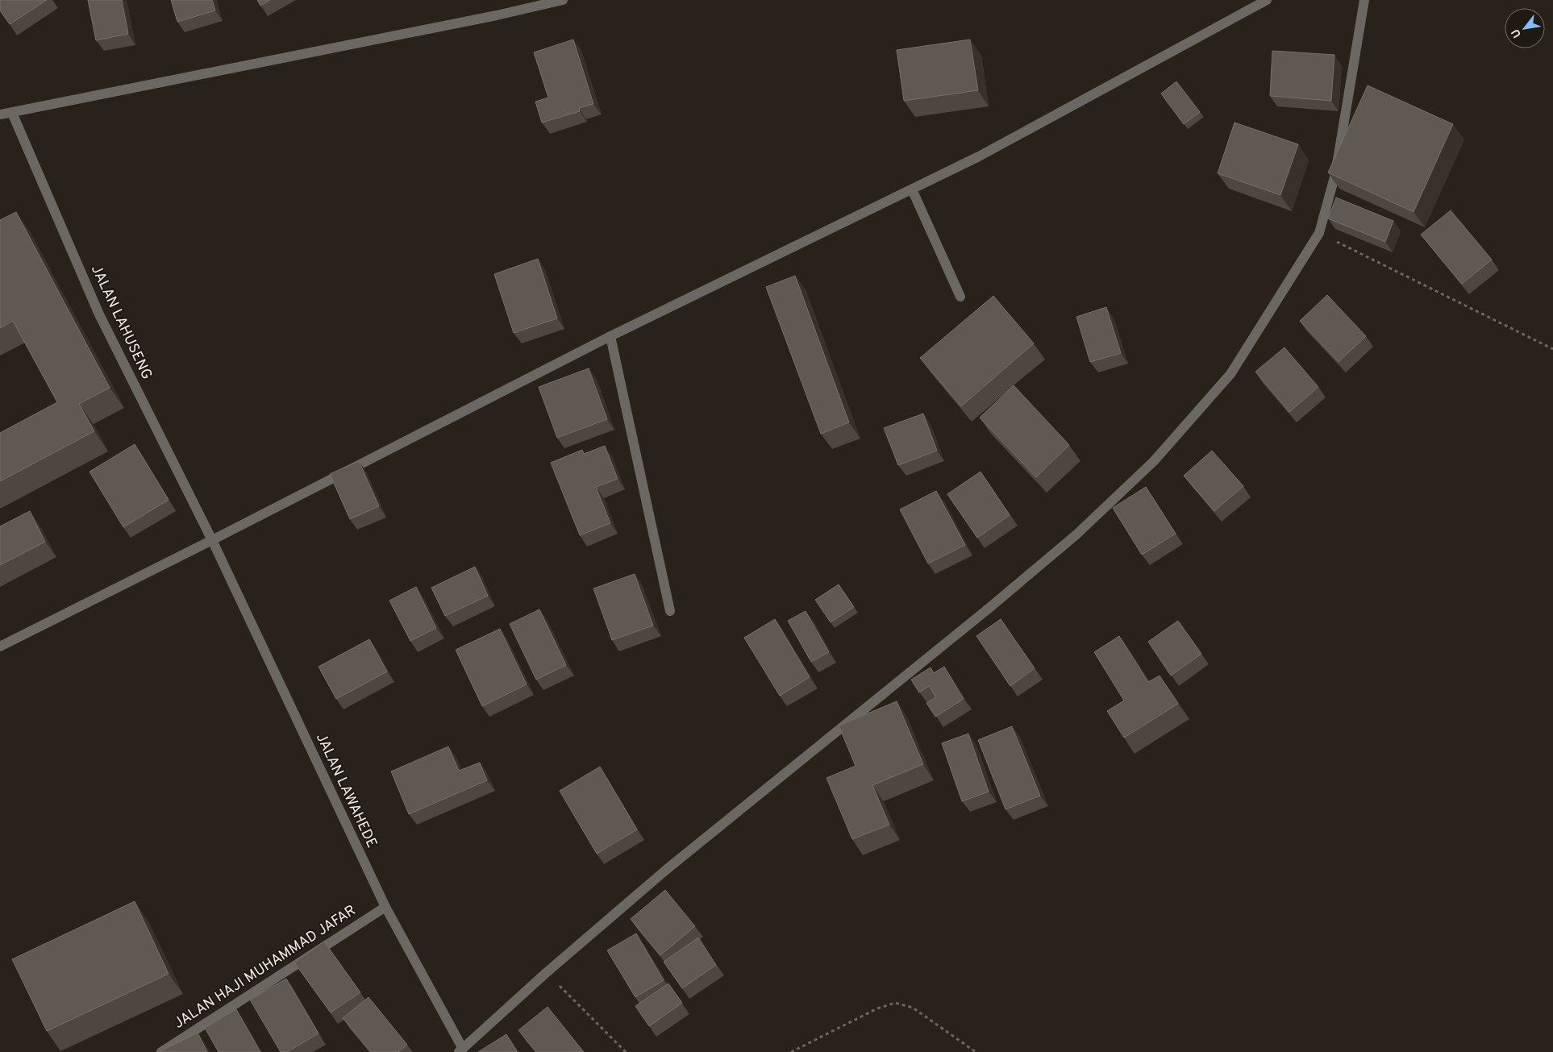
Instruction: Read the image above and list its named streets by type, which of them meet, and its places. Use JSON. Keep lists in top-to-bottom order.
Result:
{
  "streets": {
    "street": ["JALAN LAHUSENG", "JALAN LAWAHEDE", "JALAN HAJI MUHAMMAD JAFAR"]
  },
  "crossings": [
    ["JALAN LAHUSENG", "JALAN LAWAHEDE"],
    ["JALAN LAWAHEDE", "JALAN HAJI MUHAMMAD JAFAR"]
  ],
  "north": "bottom left"
}
